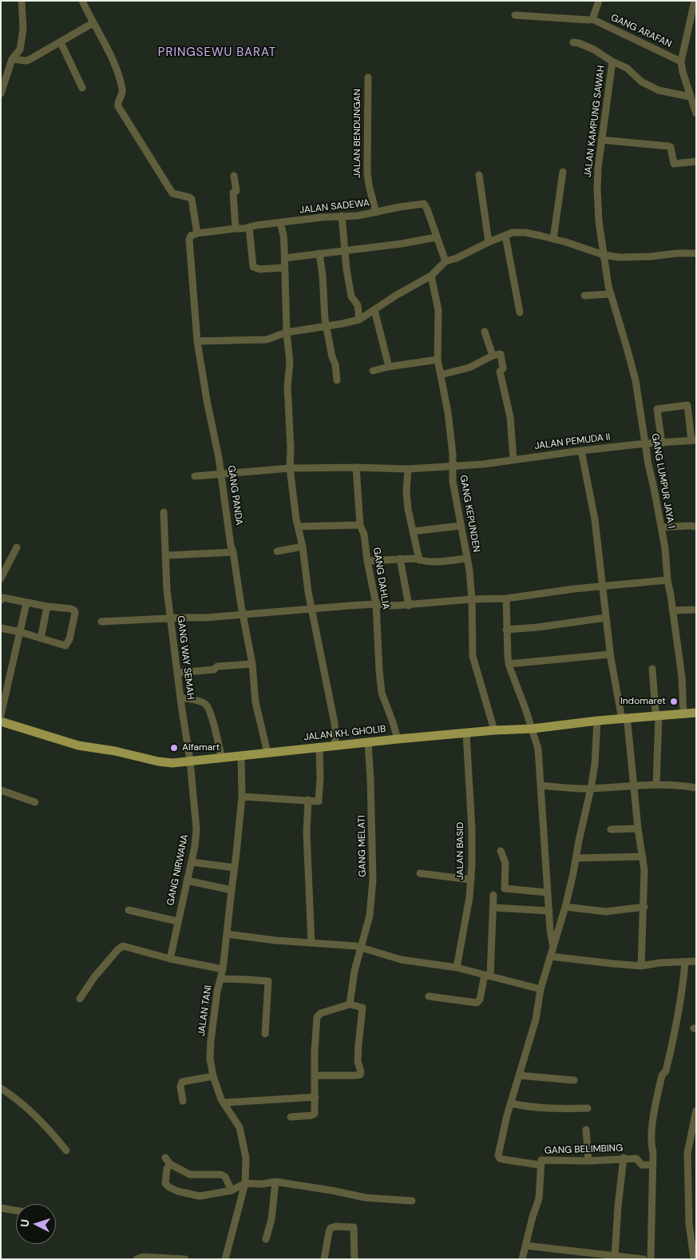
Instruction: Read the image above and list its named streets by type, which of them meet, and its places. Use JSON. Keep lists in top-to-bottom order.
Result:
{
  "streets": {
    "main road": ["JALAN KH. GHOLIB"],
    "street": [
      "GANG ARAFAN",
      "JALAN KAMPUNG SAWAH",
      "JALAN BENDUNGAN",
      "JALAN SADEWA",
      "JALAN PEMUDA II",
      "GANG LUMPUR JAYA 1",
      "GANG PANDA",
      "GANG KEPUNDEN",
      "GANG DAHLIA",
      "GANG WAY SEMAH",
      "GANG MELATI",
      "JALAN BASID",
      "GANG NIRWANA",
      "JALAN TANI",
      "GANG BELIMBING"
    ]
  },
  "crossings": [
    ["JALAN KAMPUNG SAWAH", "GANG LUMPUR JAYA 1"],
    ["JALAN BENDUNGAN", "JALAN SADEWA"],
    ["JALAN SADEWA", "GANG PANDA"],
    ["JALAN PEMUDA II", "GANG LUMPUR JAYA 1"],
    ["JALAN PEMUDA II", "GANG PANDA"],
    ["JALAN PEMUDA II", "GANG KEPUNDEN"],
    ["JALAN PEMUDA II", "GANG DAHLIA"],
    ["GANG LUMPUR JAYA 1", "JALAN KH. GHOLIB"],
    ["GANG PANDA", "JALAN KH. GHOLIB"],
    ["GANG KEPUNDEN", "JALAN KH. GHOLIB"],
    ["GANG DAHLIA", "JALAN KH. GHOLIB"],
    ["GANG WAY SEMAH", "JALAN KH. GHOLIB"],
    ["GANG WAY SEMAH", "GANG NIRWANA"],
    ["JALAN KH. GHOLIB", "GANG MELATI"],
    ["JALAN KH. GHOLIB", "JALAN BASID"],
    ["JALAN KH. GHOLIB", "GANG NIRWANA"],
    ["JALAN KH. GHOLIB", "JALAN TANI"]
  ],
  "districts": ["PRINGSEWU BARAT"],
  "places": ["Indomaret", "Alfamart"],
  "north": "left"
}
